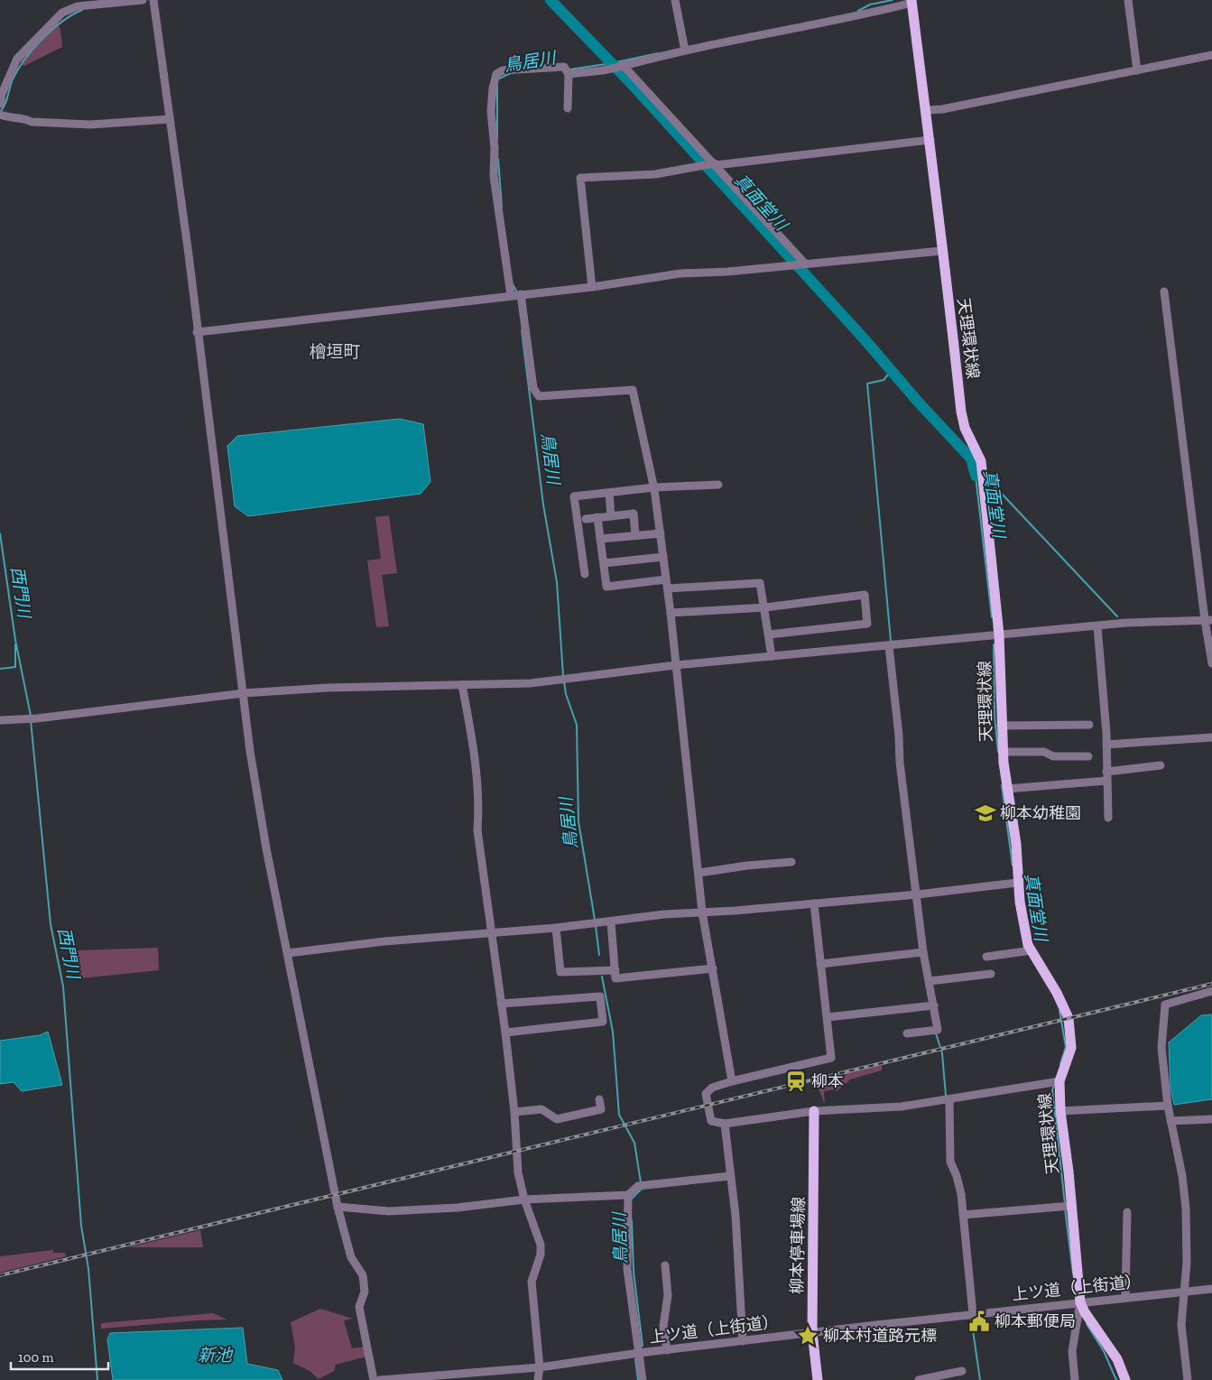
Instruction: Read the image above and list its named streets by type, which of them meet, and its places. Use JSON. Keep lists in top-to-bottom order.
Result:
{
  "streets": {
    "main road": ["天理環状線", "柳本停車場線"],
    "street": ["上ツ道（上街道）"]
  },
  "crossings": [
    ["天理環状線", "上ツ道（上街道）"],
    ["柳本停車場線", "上ツ道（上街道）"]
  ],
  "districts": ["檜垣町"],
  "water": [
    "鳥居川",
    "真面堂川",
    "西門川",
    "新池"
  ],
  "places": {
    "school or university": ["柳本幼稚園"],
    "station": ["柳本"],
    "public building": ["柳本郵便局"],
    "place": ["柳本村道路元標"]
  },
  "scale_bar": "100 m"
}
